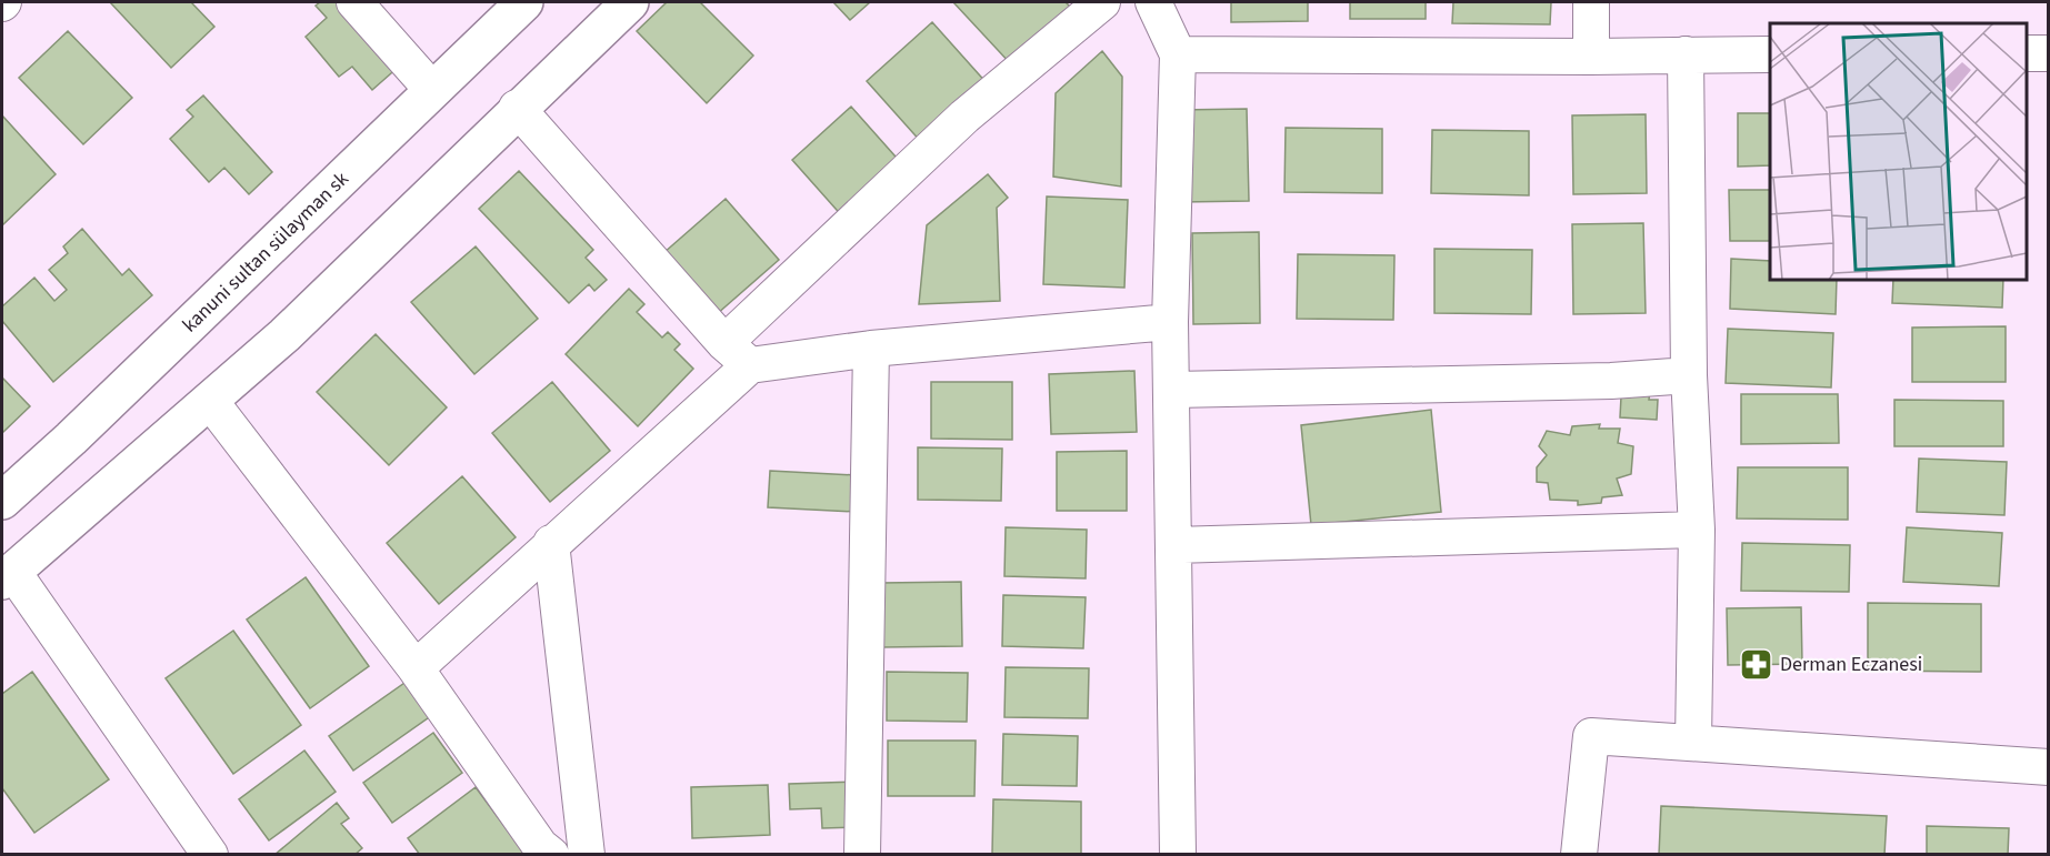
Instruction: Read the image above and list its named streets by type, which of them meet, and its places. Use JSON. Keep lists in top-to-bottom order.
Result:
{
  "streets": {
    "main road": ["kanuni sultan sülayman sk"]
  },
  "places": {
    "pharmacy": ["Derman Eczanesi"]
  }
}
